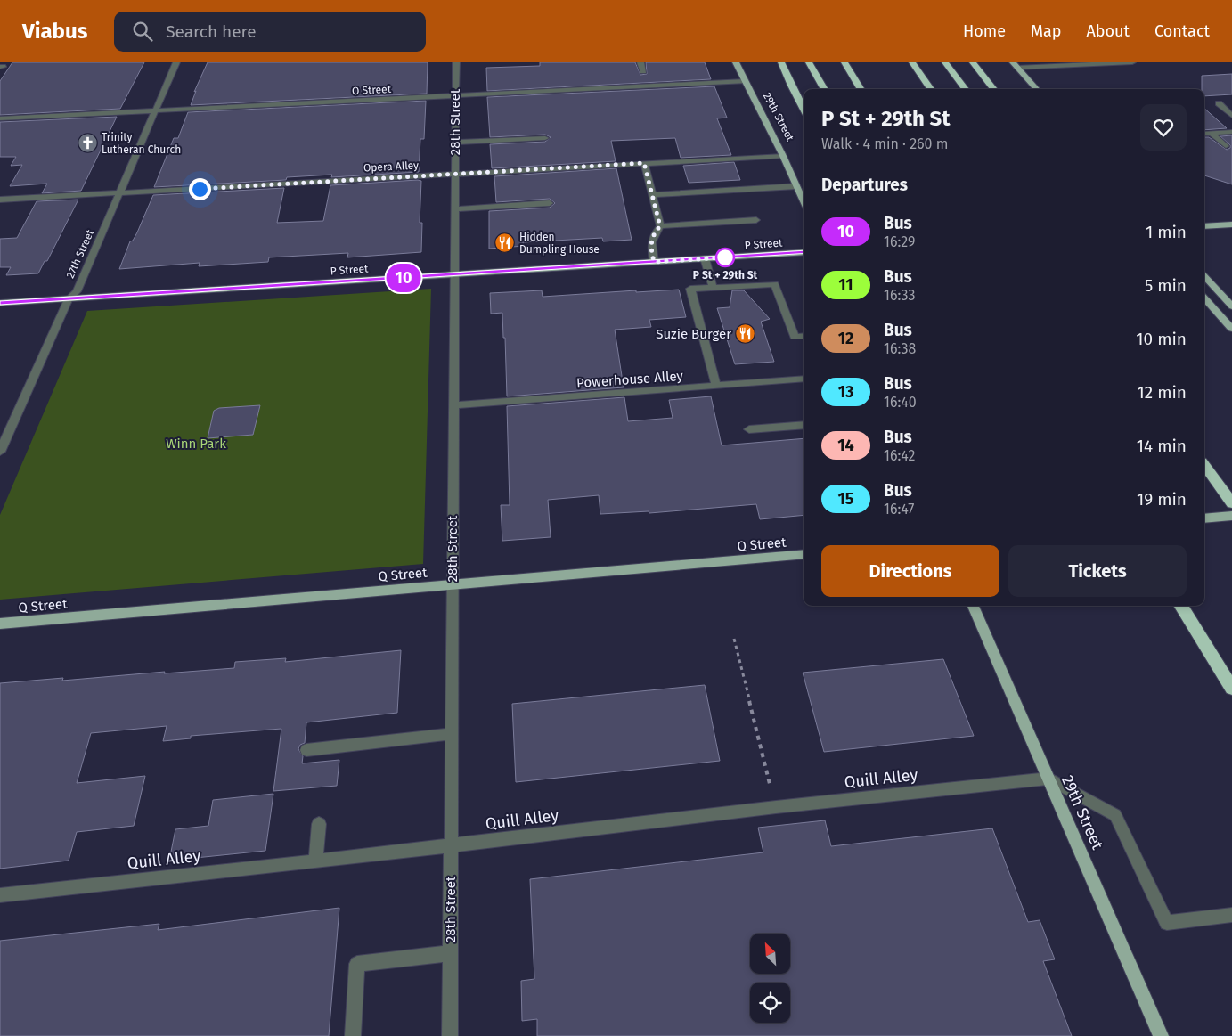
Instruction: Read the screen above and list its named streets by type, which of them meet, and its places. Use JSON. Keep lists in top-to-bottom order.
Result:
{
  "streets": {
    "main road": ["29th Street", "P Street", "Q Street"],
    "street": [
      "O Street",
      "28th Street",
      "Opera Alley",
      "27th Street",
      "Powerhouse Alley",
      "Quill Alley"
    ]
  },
  "crossings": [
    ["O Street", "29th Street"],
    ["O Street", "28th Street"],
    ["O Street", "27th Street"],
    ["29th Street", "Opera Alley"],
    ["29th Street", "Quill Alley"],
    ["28th Street", "Opera Alley"],
    ["28th Street", "P Street"],
    ["28th Street", "Powerhouse Alley"],
    ["28th Street", "Q Street"],
    ["28th Street", "Quill Alley"],
    ["Opera Alley", "27th Street"],
    ["P Street", "27th Street"]
  ],
  "parks": ["Winn Park"],
  "places": {
    "church": ["Trinity Lutheran Church"],
    "restaurant": ["Hidden Dumpling House", "Suzie Burger"],
    "other": ["P St + 29th St"]
  },
  "lines": ["bus line 10"],
  "north": "top left",
  "page": {
    "header": "Viabus",
    "search": "Search here",
    "nav": [
      "Home",
      "Map",
      "About",
      "Contact"
    ],
    "on_map": "10",
    "heading": [
      ["P St + 29th St", "Walk · 4 min · 260 m"],
      "Departures"
    ],
    "list": [
      {
        "mark": "10",
        "name": "Bus",
        "note": "16:29",
        "value": "1 min"
      },
      {
        "mark": "11",
        "name": "Bus",
        "note": "16:33",
        "value": "5 min"
      },
      {
        "mark": "12",
        "name": "Bus",
        "note": "16:38",
        "value": "10 min"
      },
      {
        "mark": "13",
        "name": "Bus",
        "note": "16:40",
        "value": "12 min"
      },
      {
        "mark": "14",
        "name": "Bus",
        "note": "16:42",
        "value": "14 min"
      },
      {
        "mark": "15",
        "name": "Bus",
        "note": "16:47",
        "value": "19 min"
      }
    ],
    "buttons": ["Directions", "Tickets"]
  }
}
